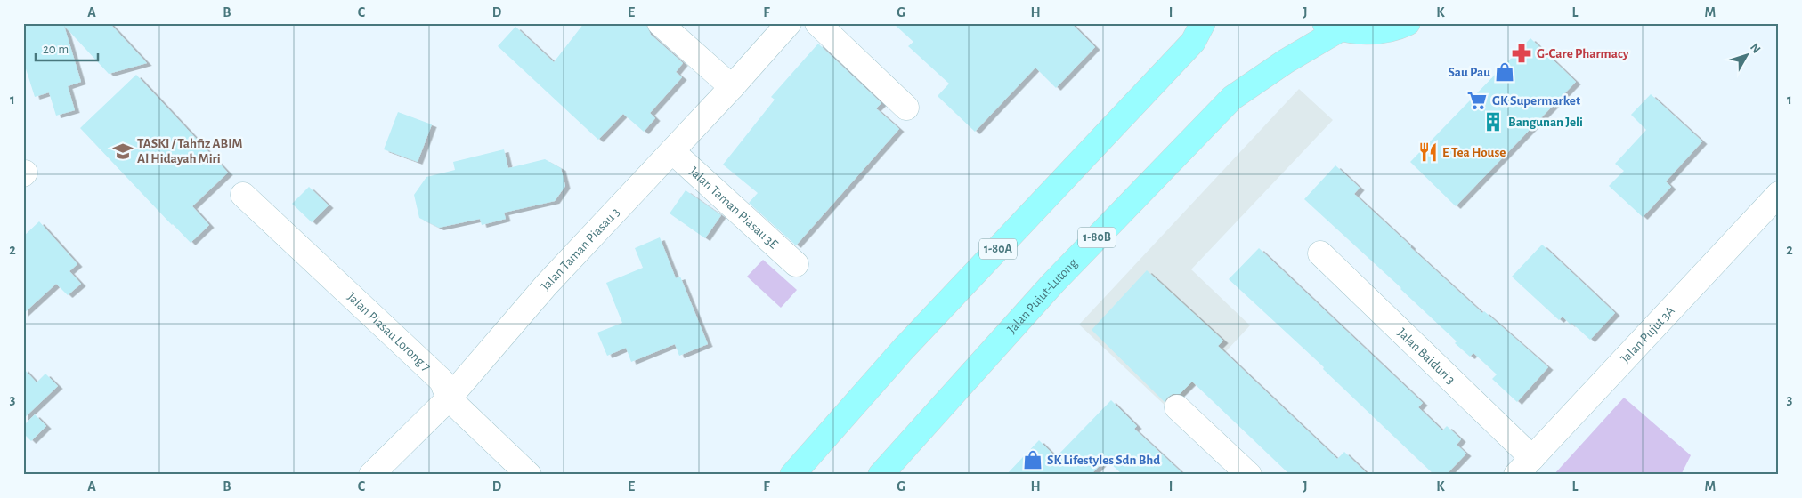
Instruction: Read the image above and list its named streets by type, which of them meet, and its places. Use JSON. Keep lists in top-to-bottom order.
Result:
{
  "streets": {
    "highway": ["1-80B", "1-80A", "Jalan Pujut-Lutong"],
    "street": [
      "Jalan Taman Piasau 3E",
      "Jalan Taman Piasau 3",
      "Jalan Piasau Lorong 7",
      "Jalan Pujut 3A",
      "Jalan Baiduri 3"
    ]
  },
  "crossings": [
    ["Jalan Taman Piasau 3E", "Jalan Taman Piasau 3"],
    ["Jalan Taman Piasau 3", "Jalan Piasau Lorong 7"],
    ["Jalan Pujut 3A", "Jalan Baiduri 3"]
  ],
  "places": {
    "pharmacy": ["G-Care Pharmacy"],
    "shop": ["Sau Pau", "SK Lifestyles Sdn Bhd"],
    "supermarket": ["GK Supermarket"],
    "building": ["Bangunan Jeli"],
    "school or university": ["TASKI / Tahfiz ABIM Al Hidayah Miri"],
    "restaurant": ["E Tea House"]
  },
  "scale_bar": "20 m",
  "north": "top right",
  "grid": {
    "columns": [
      "A",
      "B",
      "C",
      "D",
      "E",
      "F",
      "G",
      "H",
      "I",
      "J",
      "K",
      "L",
      "M"
    ],
    "rows": ["1", "2", "3"]
  }
}
